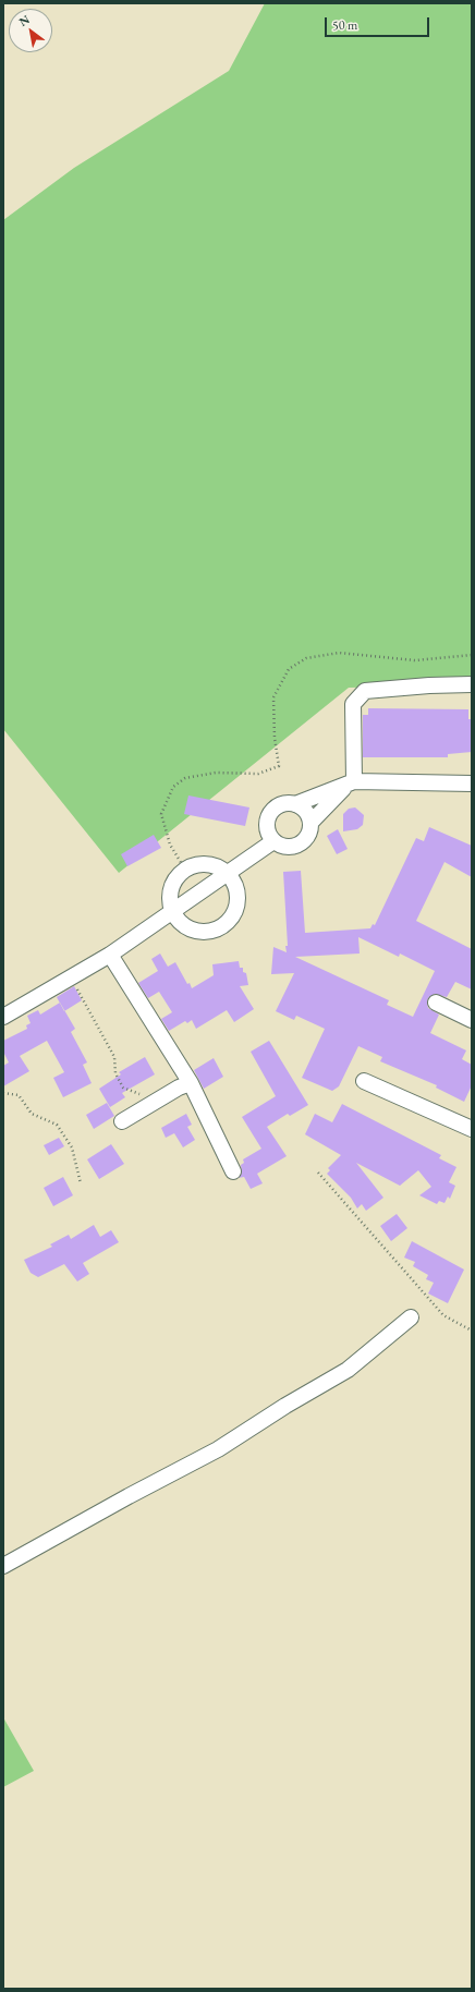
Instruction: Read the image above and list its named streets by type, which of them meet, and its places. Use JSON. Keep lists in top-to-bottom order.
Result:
{
  "scale_bar": "50 m",
  "north": "top left"
}
